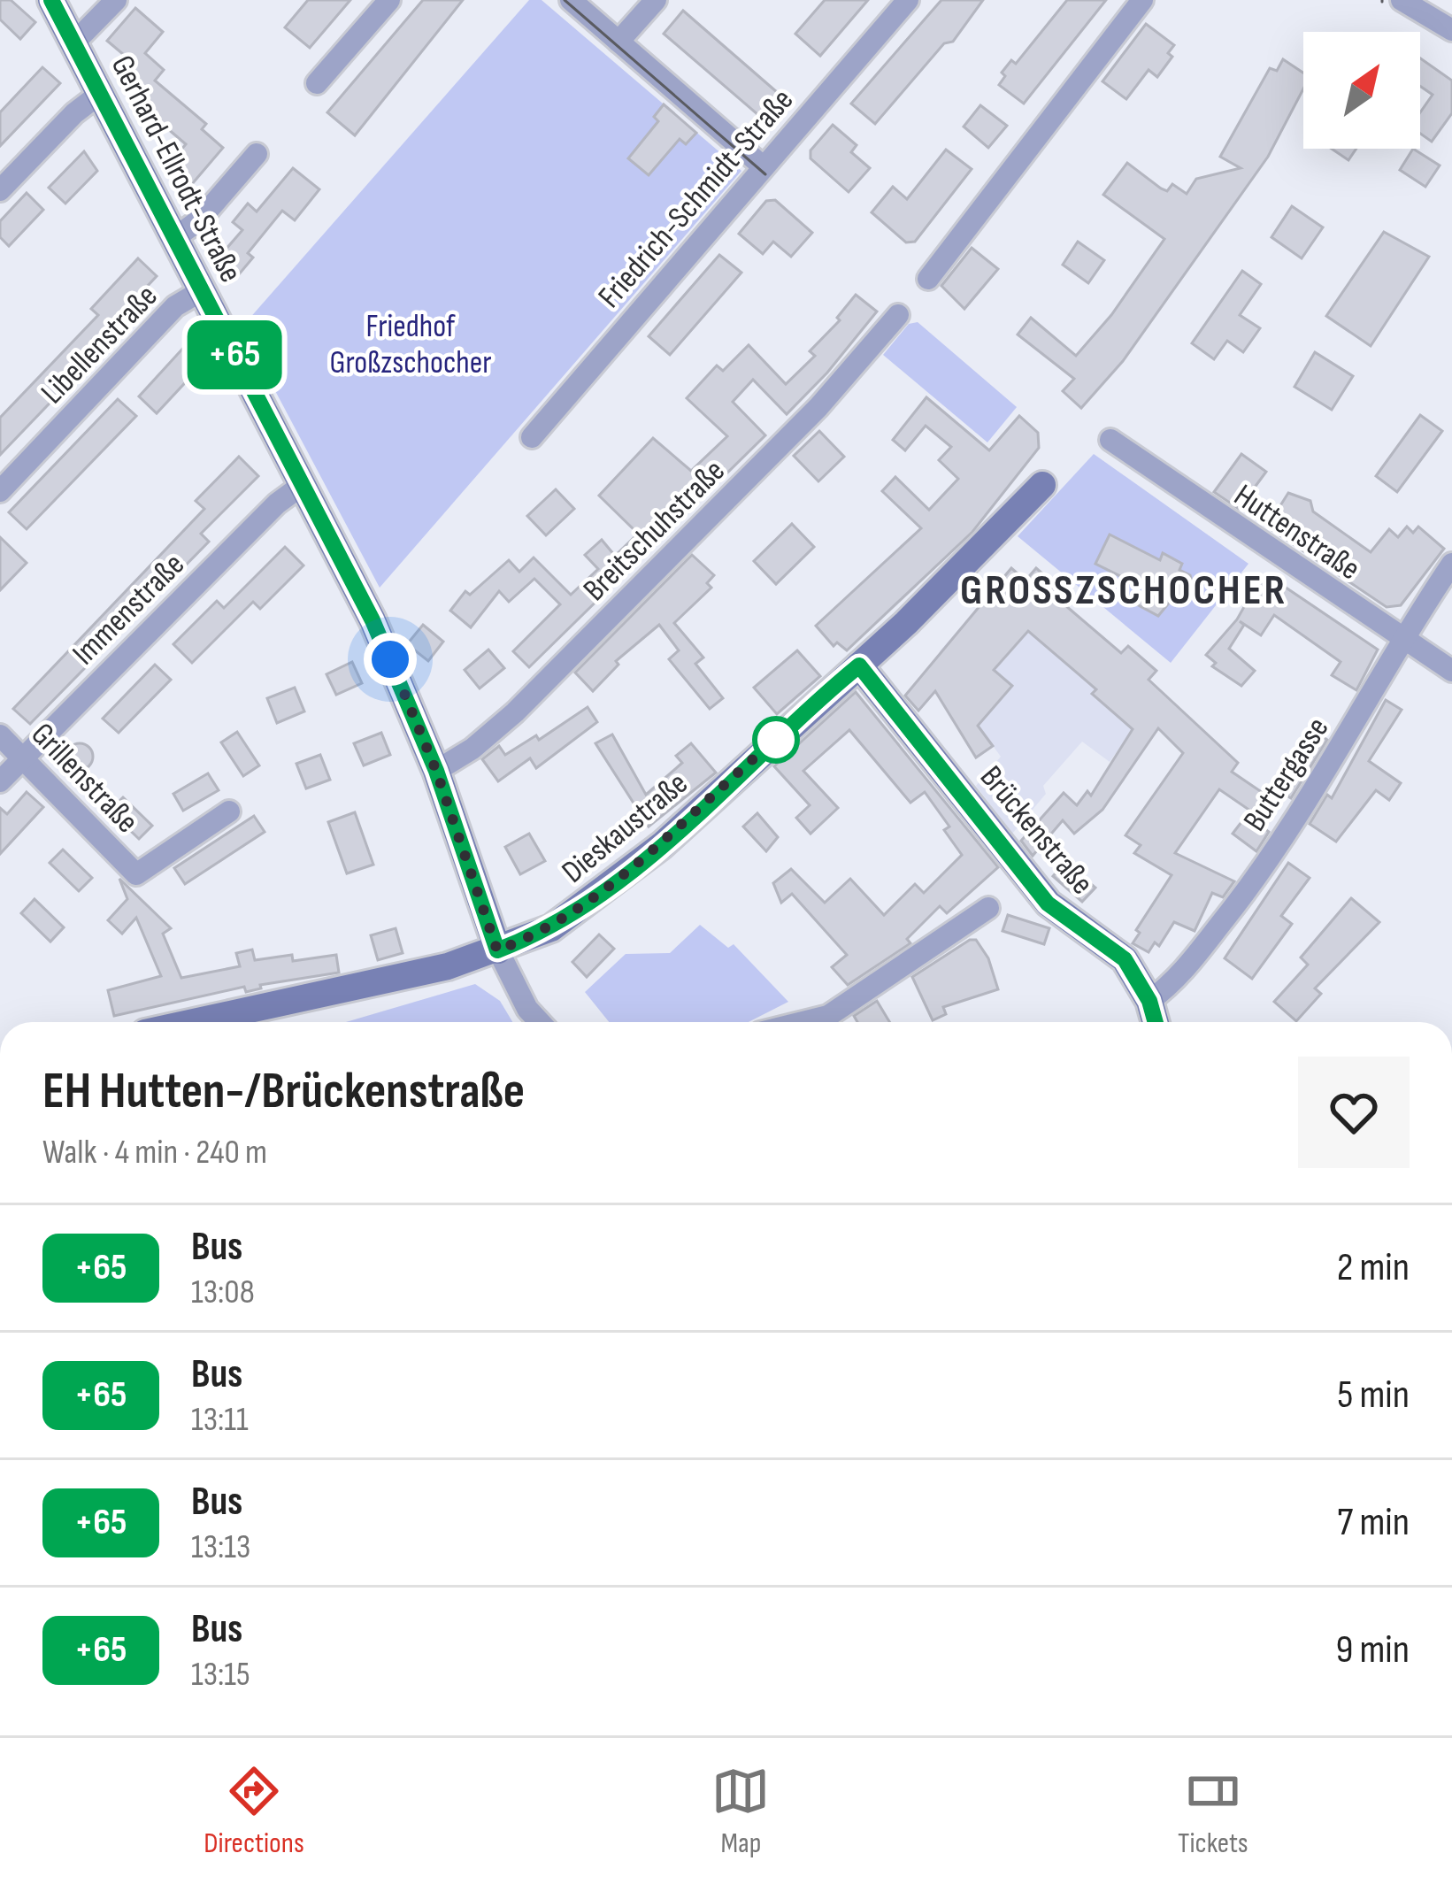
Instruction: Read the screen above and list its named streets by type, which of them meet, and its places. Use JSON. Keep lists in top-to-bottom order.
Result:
{
  "streets": {
    "main road": ["Gerhard-Ellrodt-Straße", "Dieskaustraße", "Brückenstraße"],
    "street": [
      "Friedrich-Schmidt-Straße",
      "Libellenstraße",
      "Breitschuhstraße",
      "Huttenstraße",
      "Immenstraße",
      "Buttergasse",
      "Grillenstraße"
    ]
  },
  "crossings": [
    ["Gerhard-Ellrodt-Straße", "Libellenstraße"],
    ["Gerhard-Ellrodt-Straße", "Breitschuhstraße"],
    ["Gerhard-Ellrodt-Straße", "Immenstraße"],
    ["Gerhard-Ellrodt-Straße", "Dieskaustraße"],
    ["Huttenstraße", "Buttergasse"],
    ["Immenstraße", "Grillenstraße"],
    ["Buttergasse", "Brückenstraße"],
    ["Dieskaustraße", "Brückenstraße"]
  ],
  "districts": ["GROSSZSCHOCHER"],
  "parks": ["Friedhof Großzschocher"],
  "lines": ["bus line +65"],
  "north": "top right",
  "page": {
    "on_map": "+65",
    "heading": ["EH Hutten-/Brückenstraße", "Walk · 4 min · 240 m"],
    "list": [
      {
        "mark": "+65",
        "name": "Bus",
        "note": "13:08",
        "value": "2 min"
      },
      {
        "mark": "+65",
        "name": "Bus",
        "note": "13:11",
        "value": "5 min"
      },
      {
        "mark": "+65",
        "name": "Bus",
        "note": "13:13",
        "value": "7 min"
      },
      {
        "mark": "+65",
        "name": "Bus",
        "note": "13:15",
        "value": "9 min"
      }
    ],
    "tabs": ["Directions", "Map", "Tickets"]
  }
}
